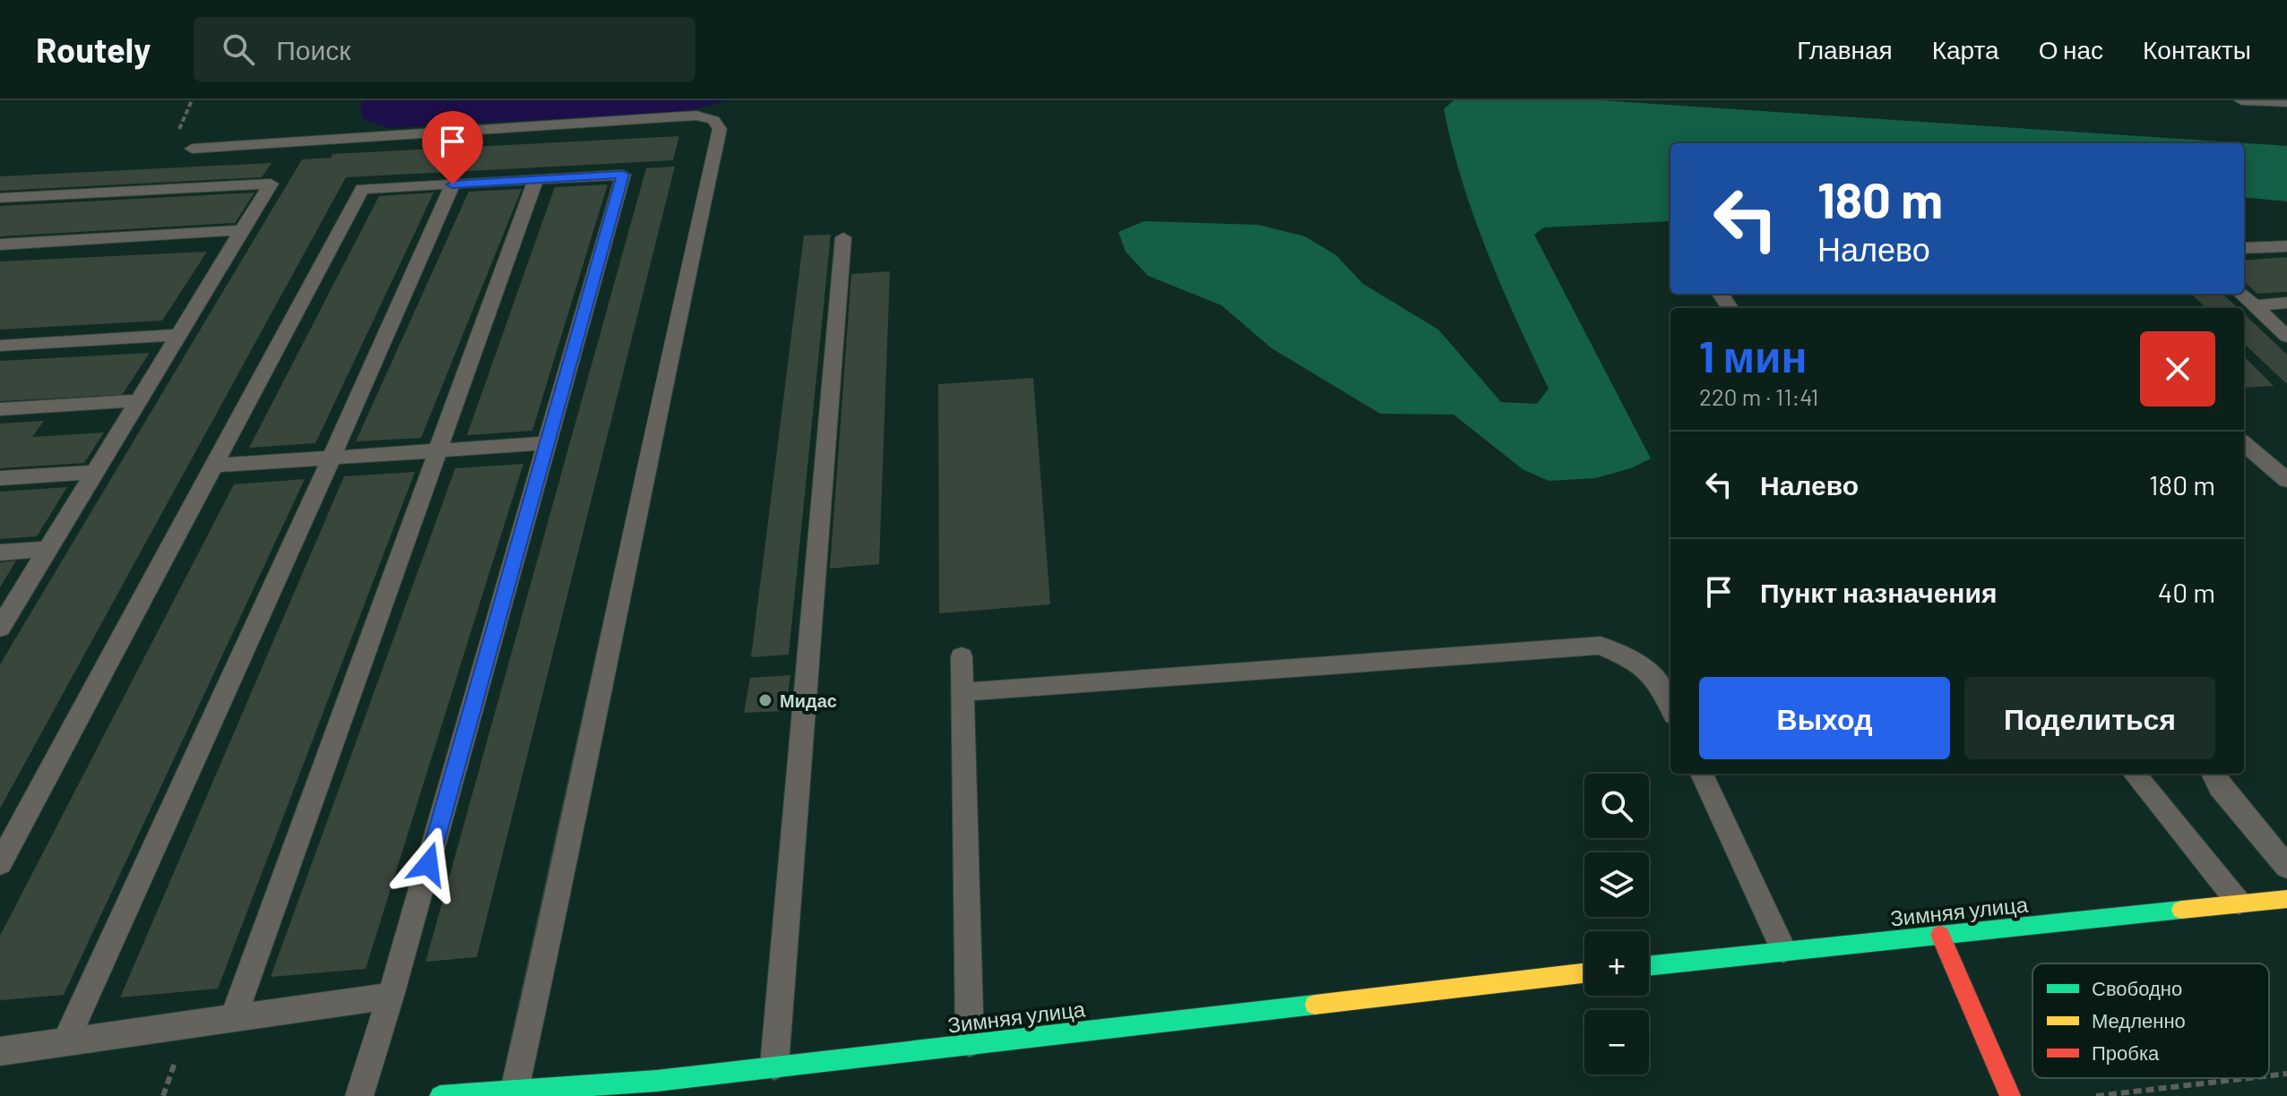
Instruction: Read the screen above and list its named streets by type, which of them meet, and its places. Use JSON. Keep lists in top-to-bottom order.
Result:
{
  "streets": {
    "street": ["Зимняя улица"]
  },
  "places": ["Мидас"],
  "legend": ["Свободно", "Медленно", "Пробка"],
  "page": {
    "header": "Routely",
    "search": "Поиск",
    "nav": [
      "Главная",
      "Карта",
      "О нас",
      "Контакты"
    ],
    "turn": ["180 m", "Налево"],
    "heading": ["1 мин", "220 m · 11:41"],
    "list": [
      {
        "name": "Налево",
        "value": "180 m"
      },
      {
        "name": "Пункт назначения",
        "value": "40 m"
      }
    ],
    "buttons": ["Выход", "Поделиться"],
    "map_buttons": ["+", "−"]
  }
}
